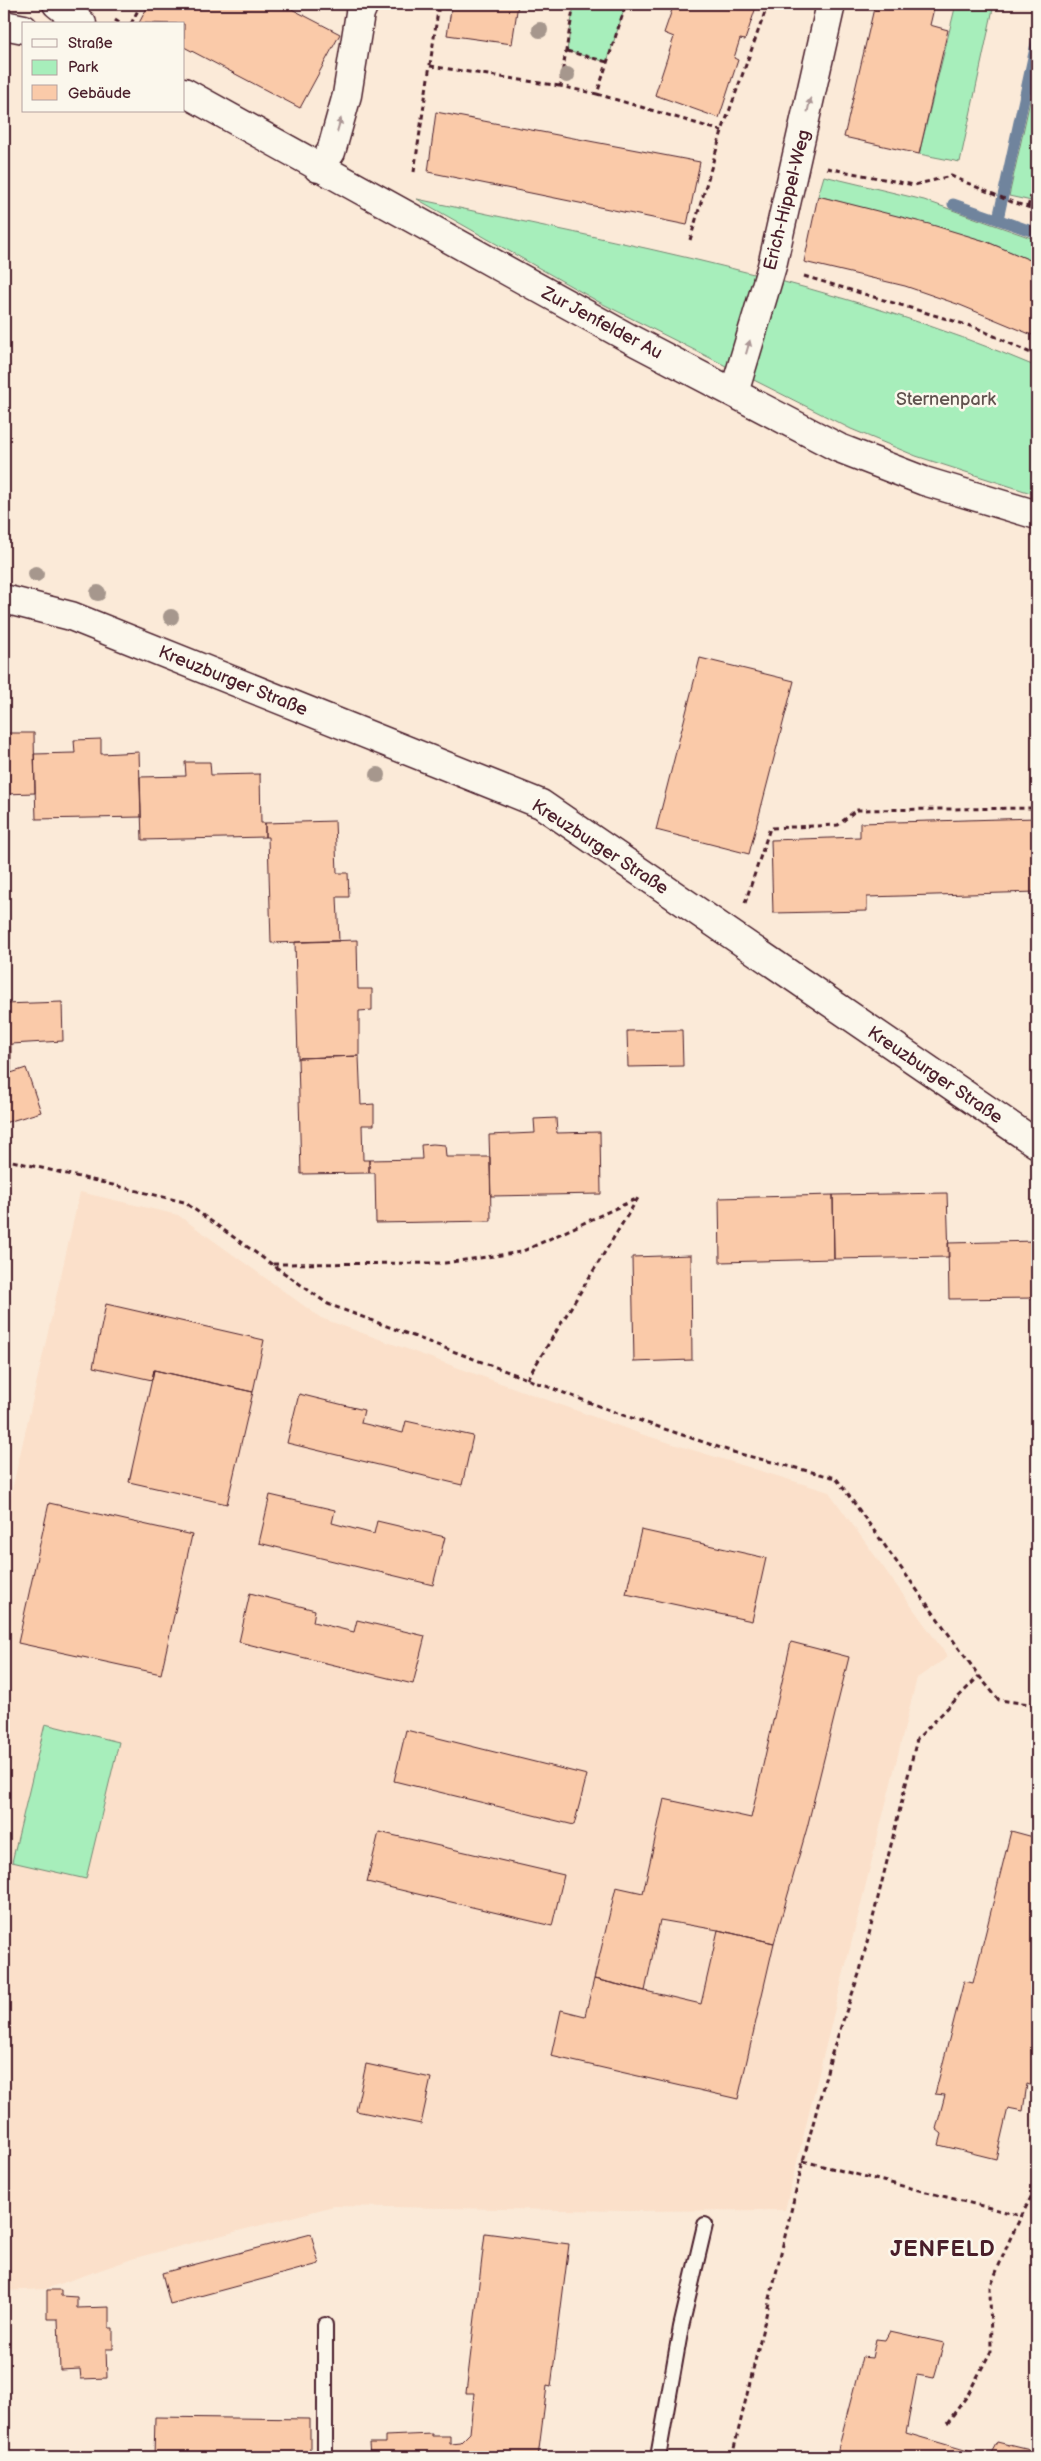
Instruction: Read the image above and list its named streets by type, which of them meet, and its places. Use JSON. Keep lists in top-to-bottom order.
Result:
{
  "streets": {
    "street": ["Erich-Hippel-Weg", "Zur Jenfelder Au", "Kreuzburger Straße"]
  },
  "crossings": [
    ["Erich-Hippel-Weg", "Zur Jenfelder Au"]
  ],
  "one_way": ["Erich-Hippel-Weg"],
  "districts": ["JENFELD"],
  "parks": ["Sternenpark"],
  "legend": ["Straße", "Park", "Gebäude"]
}
